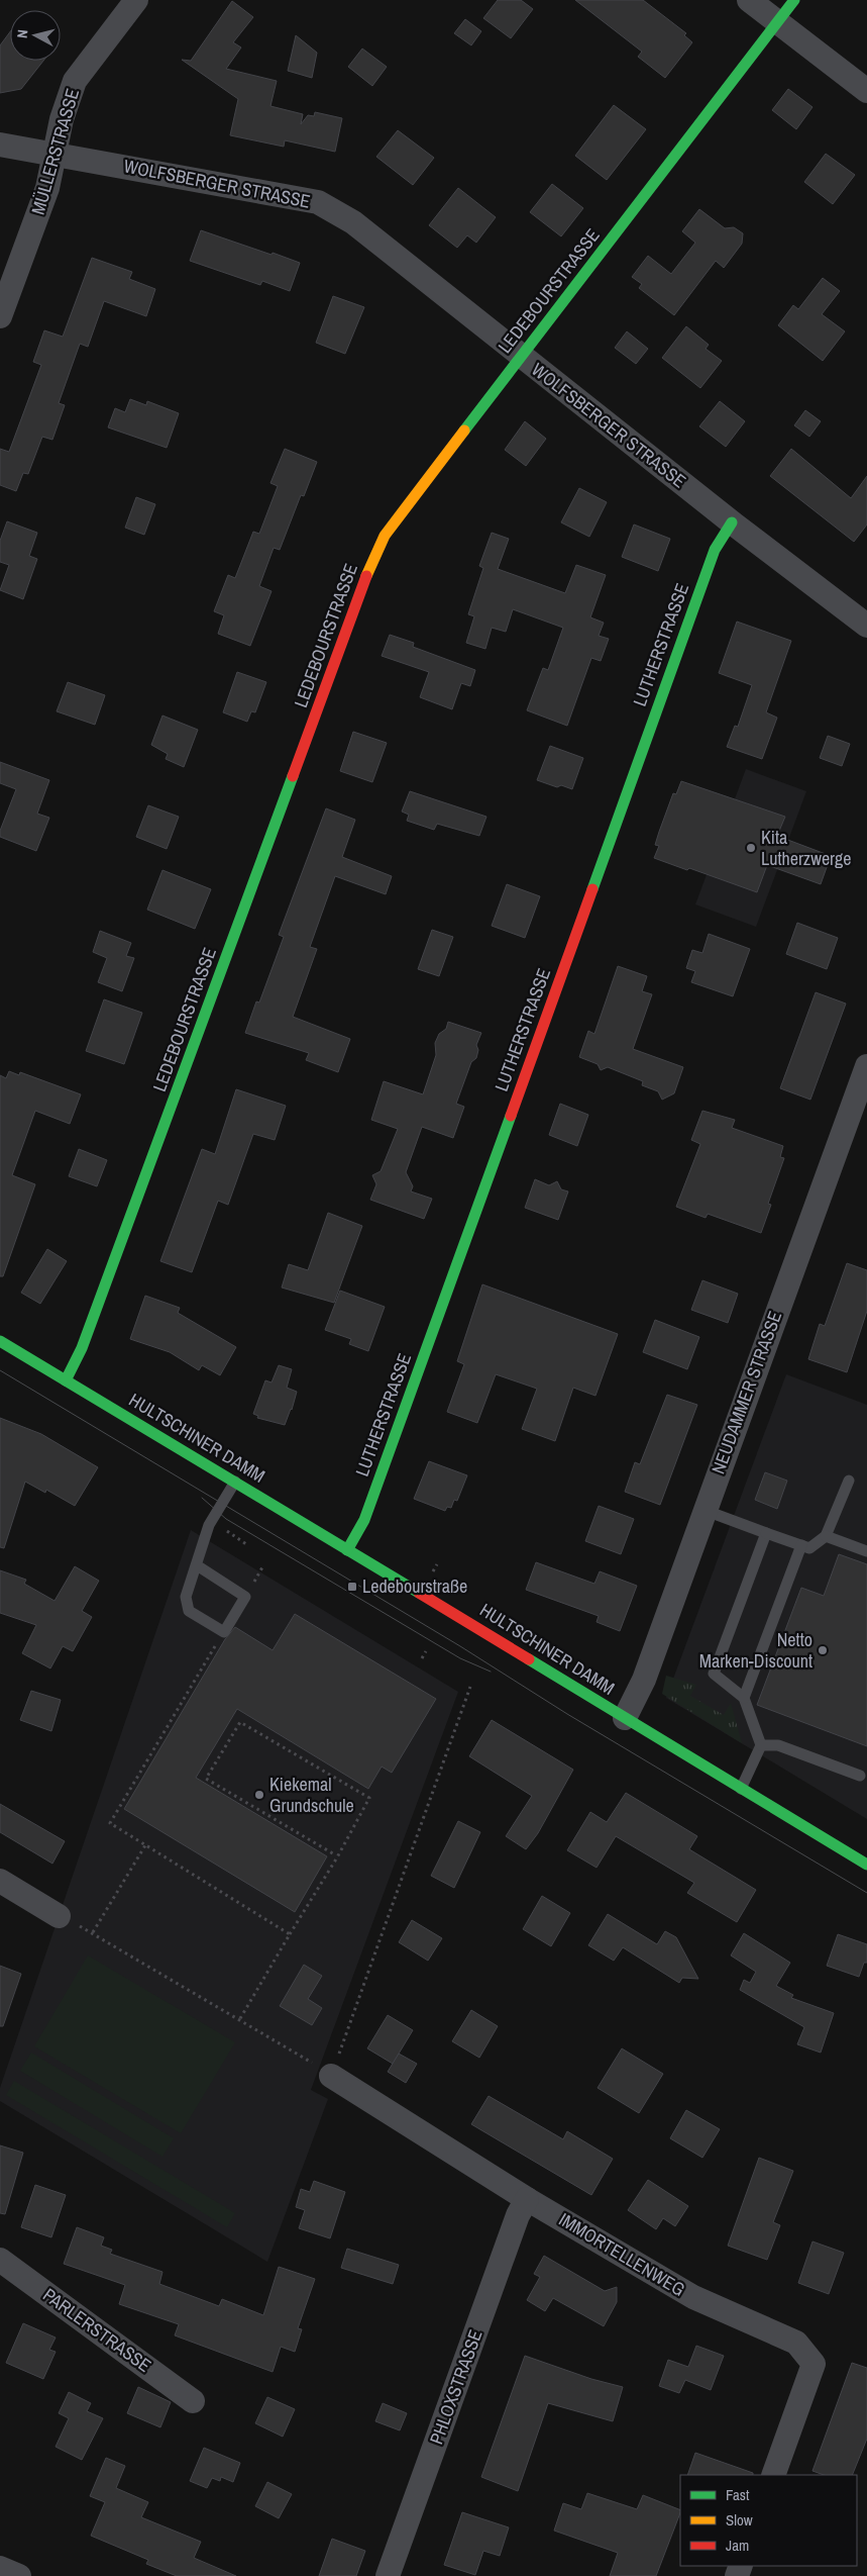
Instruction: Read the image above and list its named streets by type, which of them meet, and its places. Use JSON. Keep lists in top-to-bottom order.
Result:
{
  "streets": {
    "street": [
      "MÜLLERSTRASSE",
      "WOLFSBERGER STRASSE",
      "LEDEBOURSTRASSE",
      "LUTHERSTRASSE",
      "NEUDAMMER STRASSE",
      "HULTSCHINER DAMM",
      "IMMORTELLENWEG",
      "PARLERSTRASSE",
      "PHLOXSTRASSE"
    ]
  },
  "crossings": [
    ["MÜLLERSTRASSE", "WOLFSBERGER STRASSE"],
    ["WOLFSBERGER STRASSE", "LEDEBOURSTRASSE"],
    ["WOLFSBERGER STRASSE", "LUTHERSTRASSE"],
    ["LEDEBOURSTRASSE", "HULTSCHINER DAMM"],
    ["LUTHERSTRASSE", "HULTSCHINER DAMM"],
    ["NEUDAMMER STRASSE", "HULTSCHINER DAMM"],
    ["IMMORTELLENWEG", "PHLOXSTRASSE"]
  ],
  "places": {
    "other": ["Kita Lutherzwerge", "Netto Marken-Discount", "Kiekemal Grundschule"],
    "transit": ["Ledebourstraße"]
  },
  "legend": ["Fast", "Slow", "Jam"],
  "north": "left"
}
